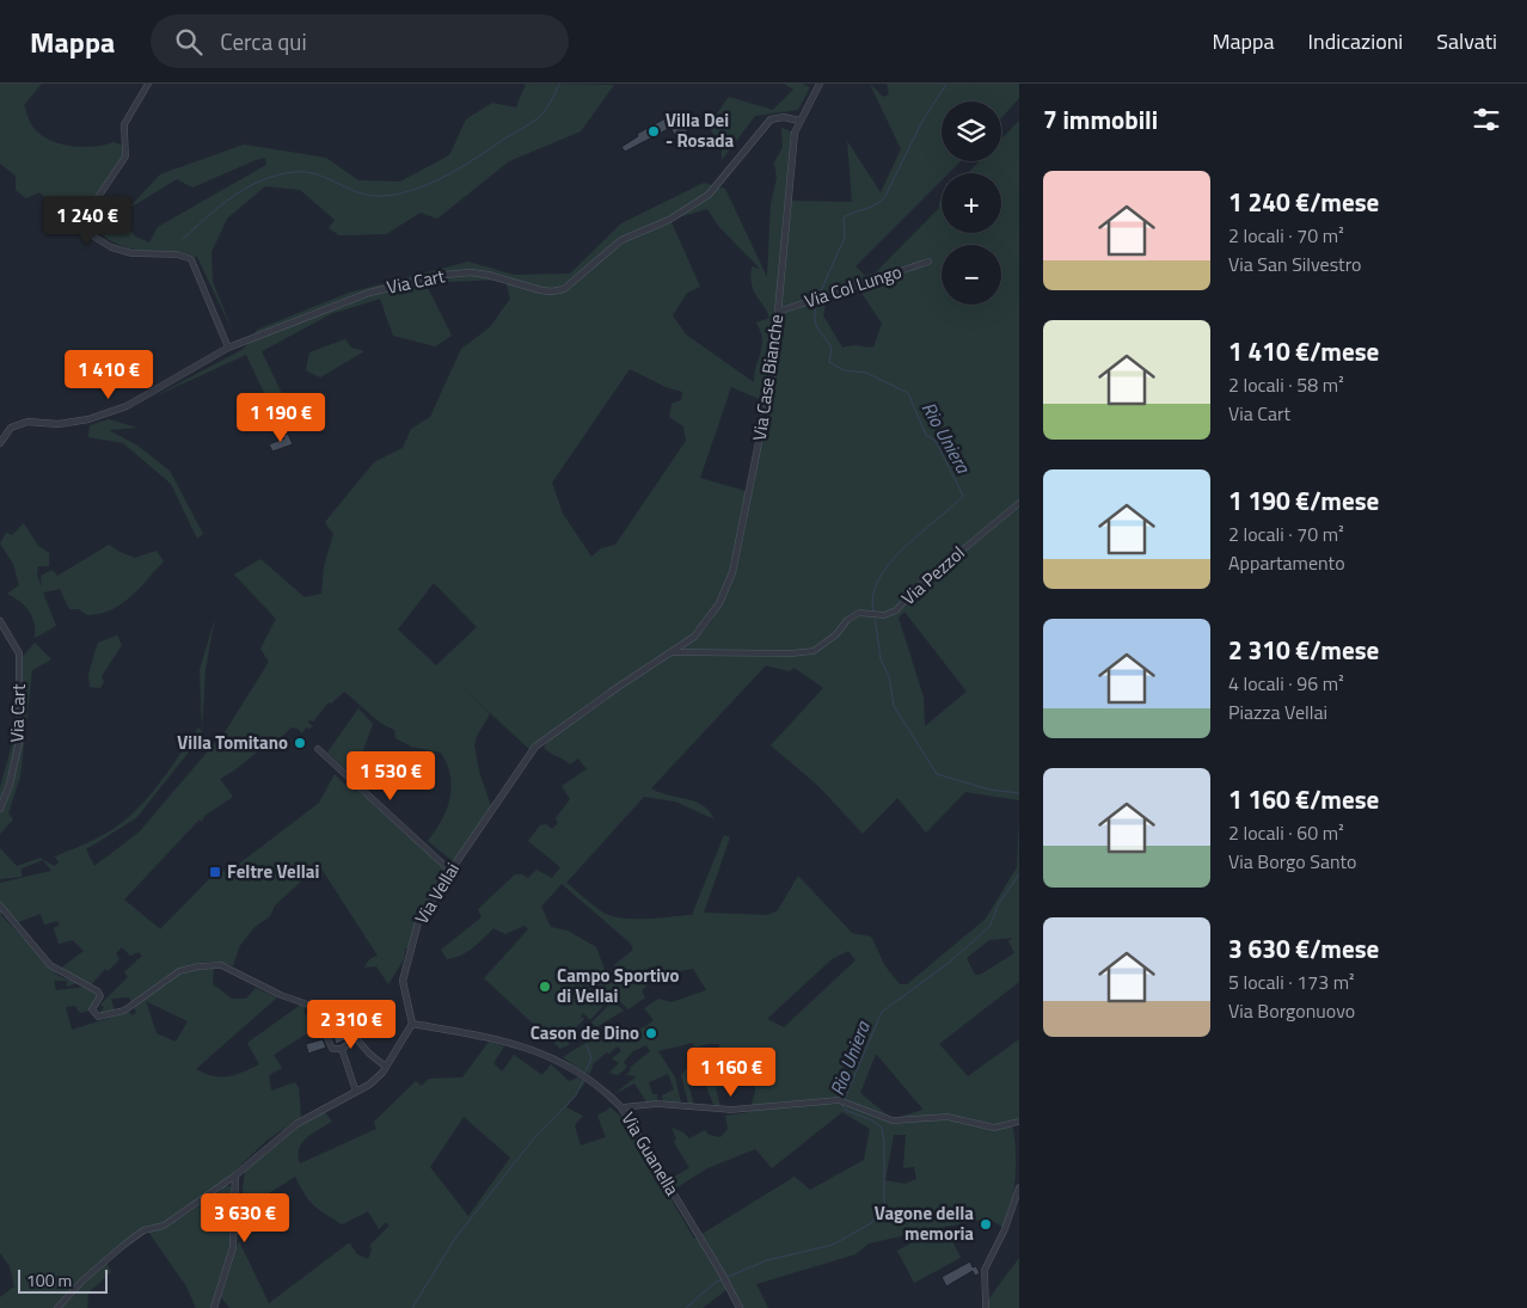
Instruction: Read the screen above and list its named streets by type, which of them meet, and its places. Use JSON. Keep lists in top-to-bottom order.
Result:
{
  "streets": {
    "street": [
      "Via Cart",
      "Via Col Lungo",
      "Via Case Bianche",
      "Via Pezzol",
      "Via Vellai",
      "Via Guanella"
    ]
  },
  "crossings": [
    ["Via Cart", "Via Case Bianche"],
    ["Via Col Lungo", "Via Case Bianche"],
    ["Via Case Bianche", "Via Pezzol"],
    ["Via Case Bianche", "Via Vellai"],
    ["Via Pezzol", "Via Vellai"],
    ["Via Vellai", "Via Guanella"]
  ],
  "water": ["Rio Uniera"],
  "places": {
    "other": [
      "Villa Dei - Rosada",
      "Villa Tomitano",
      "Campo Sportivo di Vellai",
      "Cason de Dino",
      "Vagone della memoria"
    ],
    "transit": ["Feltre Vellai"]
  },
  "scale_bar": "100 m",
  "page": {
    "header": "Mappa",
    "search": "Cerca qui",
    "nav": ["Mappa", "Indicazioni", "Salvati"],
    "heading": "7 immobili",
    "map_buttons": ["+", "−"],
    "list": [
      {
        "name": "1 240 €/mese",
        "note": "2 locali · 70 m² · Via San Silvestro"
      },
      {
        "name": "1 410 €/mese",
        "note": "2 locali · 58 m² · Via Cart"
      },
      {
        "name": "1 190 €/mese",
        "note": "2 locali · 70 m² · Appartamento"
      },
      {
        "name": "2 310 €/mese",
        "note": "4 locali · 96 m² · Piazza Vellai"
      },
      {
        "name": "1 160 €/mese",
        "note": "2 locali · 60 m² · Via Borgo Santo"
      },
      {
        "name": "3 630 €/mese",
        "note": "5 locali · 173 m² · Via Borgonuovo"
      }
    ],
    "price": [
      "1 240 €",
      "1 410 €",
      "1 190 €",
      "1 530 €",
      "2 310 €",
      "1 160 €",
      "3 630 €"
    ],
    "scale": "100 m"
  }
}
